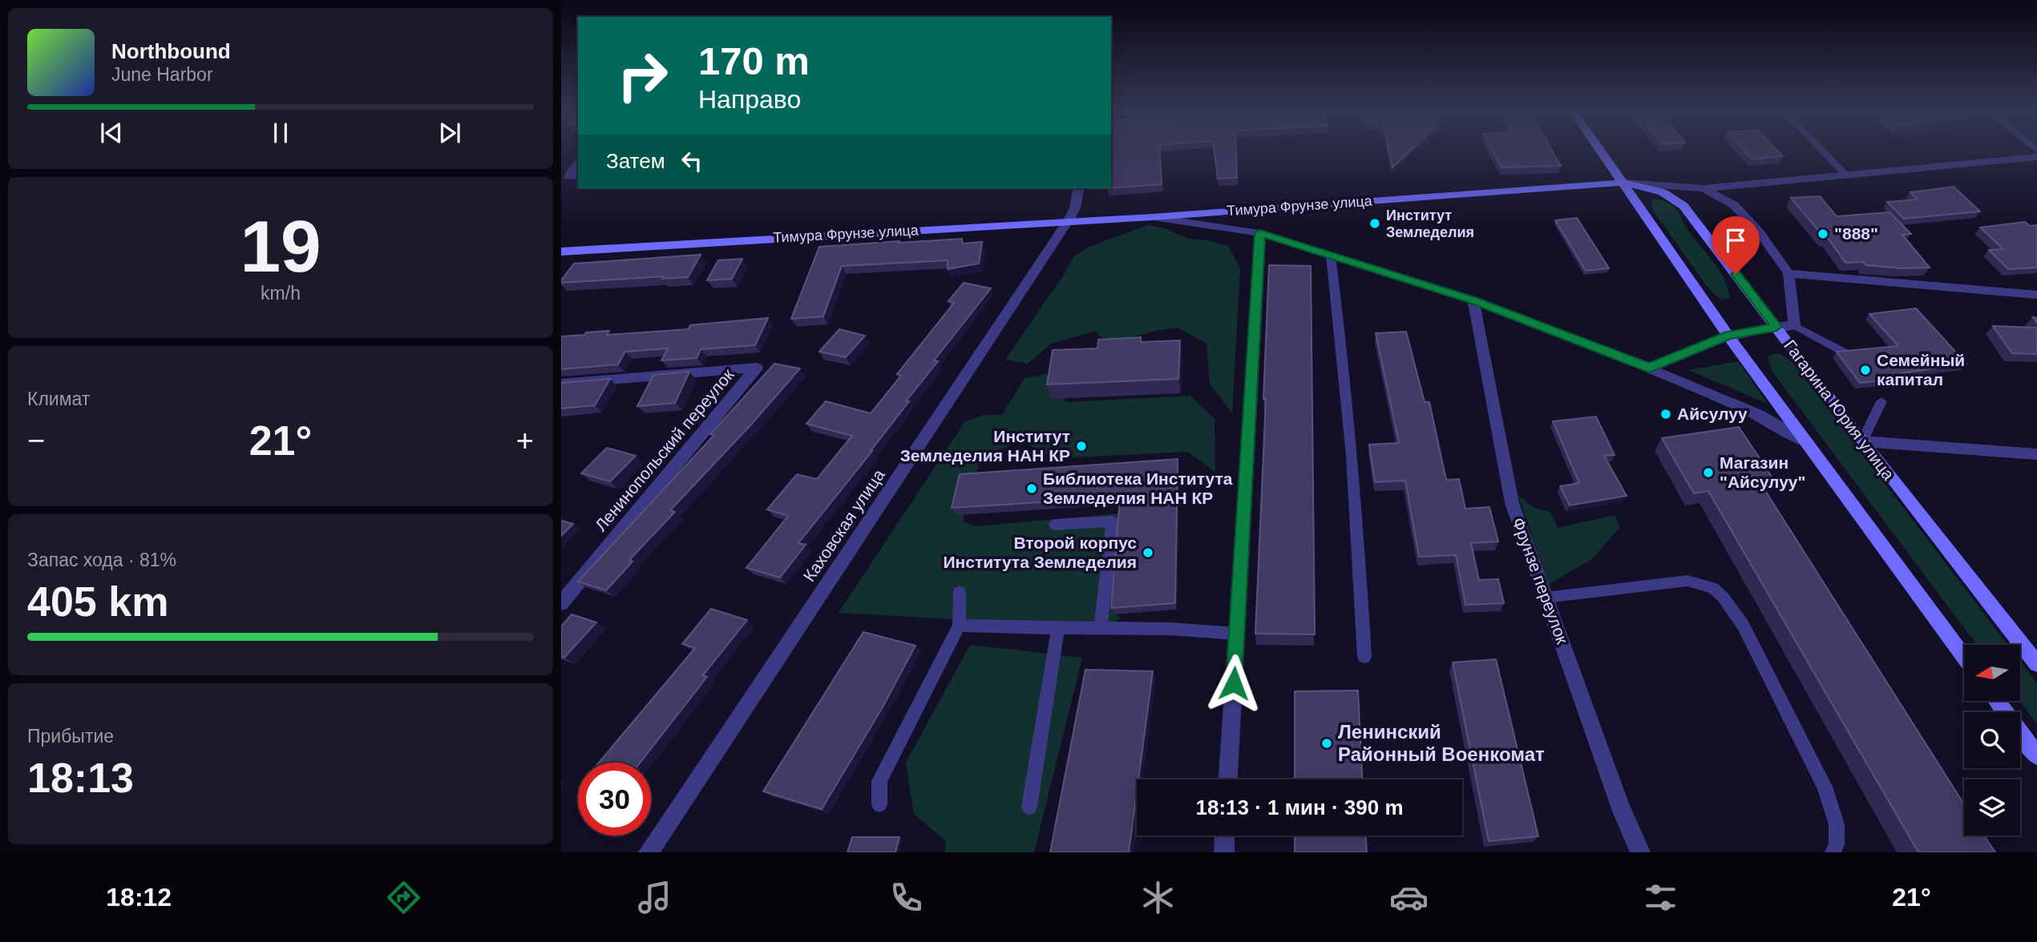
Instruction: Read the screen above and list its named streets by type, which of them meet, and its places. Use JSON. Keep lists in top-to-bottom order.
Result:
{
  "streets": {
    "main road": ["Тимура Фрунзе улица", "Гагарина Юрия улица"],
    "street": ["Ленинопольский переулок", "Каховская улица", "Фрунзе переулок"]
  },
  "crossings": [
    ["Тимура Фрунзе улица", "Гагарина Юрия улица"],
    ["Тимура Фрунзе улица", "Каховская улица"]
  ],
  "places": [
    "Институт Земледелия",
    "\"888\"",
    "Семейный капитал",
    "Айсулуу",
    "Институт Земледелия НАН КР",
    "Магазин \"Айсулуу\"",
    "Библиотека Института Земледелия НАН КР",
    "Второй корпус Института Земледелия",
    "Ленинский Районный Военкомат"
  ],
  "north": "left",
  "page": {
    "turn": ["170 m", "Направо"],
    "song": ["Northbound", "June Harbor"],
    "then": "Затем",
    "tile": [
      ["19", "km/h"],
      "Климат",
      ["Запас хода · 81%", "405 km"],
      ["Прибытие", "18:13"]
    ],
    "heat": ["−", "21°", "+"],
    "limit": "30",
    "trip": "18:13 · 1 мин · 390 m",
    "tabs": ["18:12", "21°"]
  }
}
